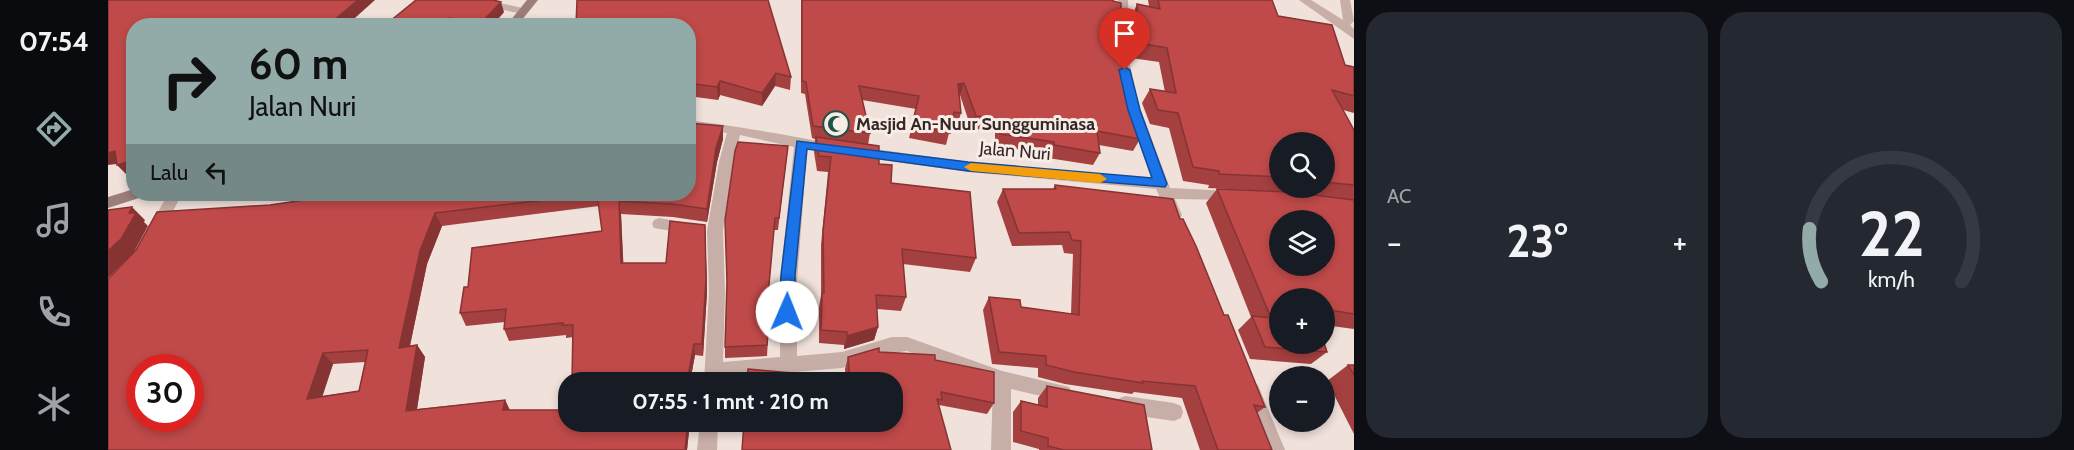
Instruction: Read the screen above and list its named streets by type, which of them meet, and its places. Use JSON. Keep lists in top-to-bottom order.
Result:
{
  "streets": {
    "street": ["Jalan Nuri"]
  },
  "places": {
    "mosque": ["Masjid An-Nuur Sungguminasa"]
  },
  "page": {
    "tabs": "07:54",
    "tile": "AC",
    "turn": ["60 m", "Jalan Nuri"],
    "map_buttons": ["+", "−"],
    "then": "Lalu",
    "heat": ["−", "23°", "+"],
    "limit": "30",
    "trip": "07:55 · 1 mnt · 210 m",
    "gauge": ["22", "km/h"]
  }
}
